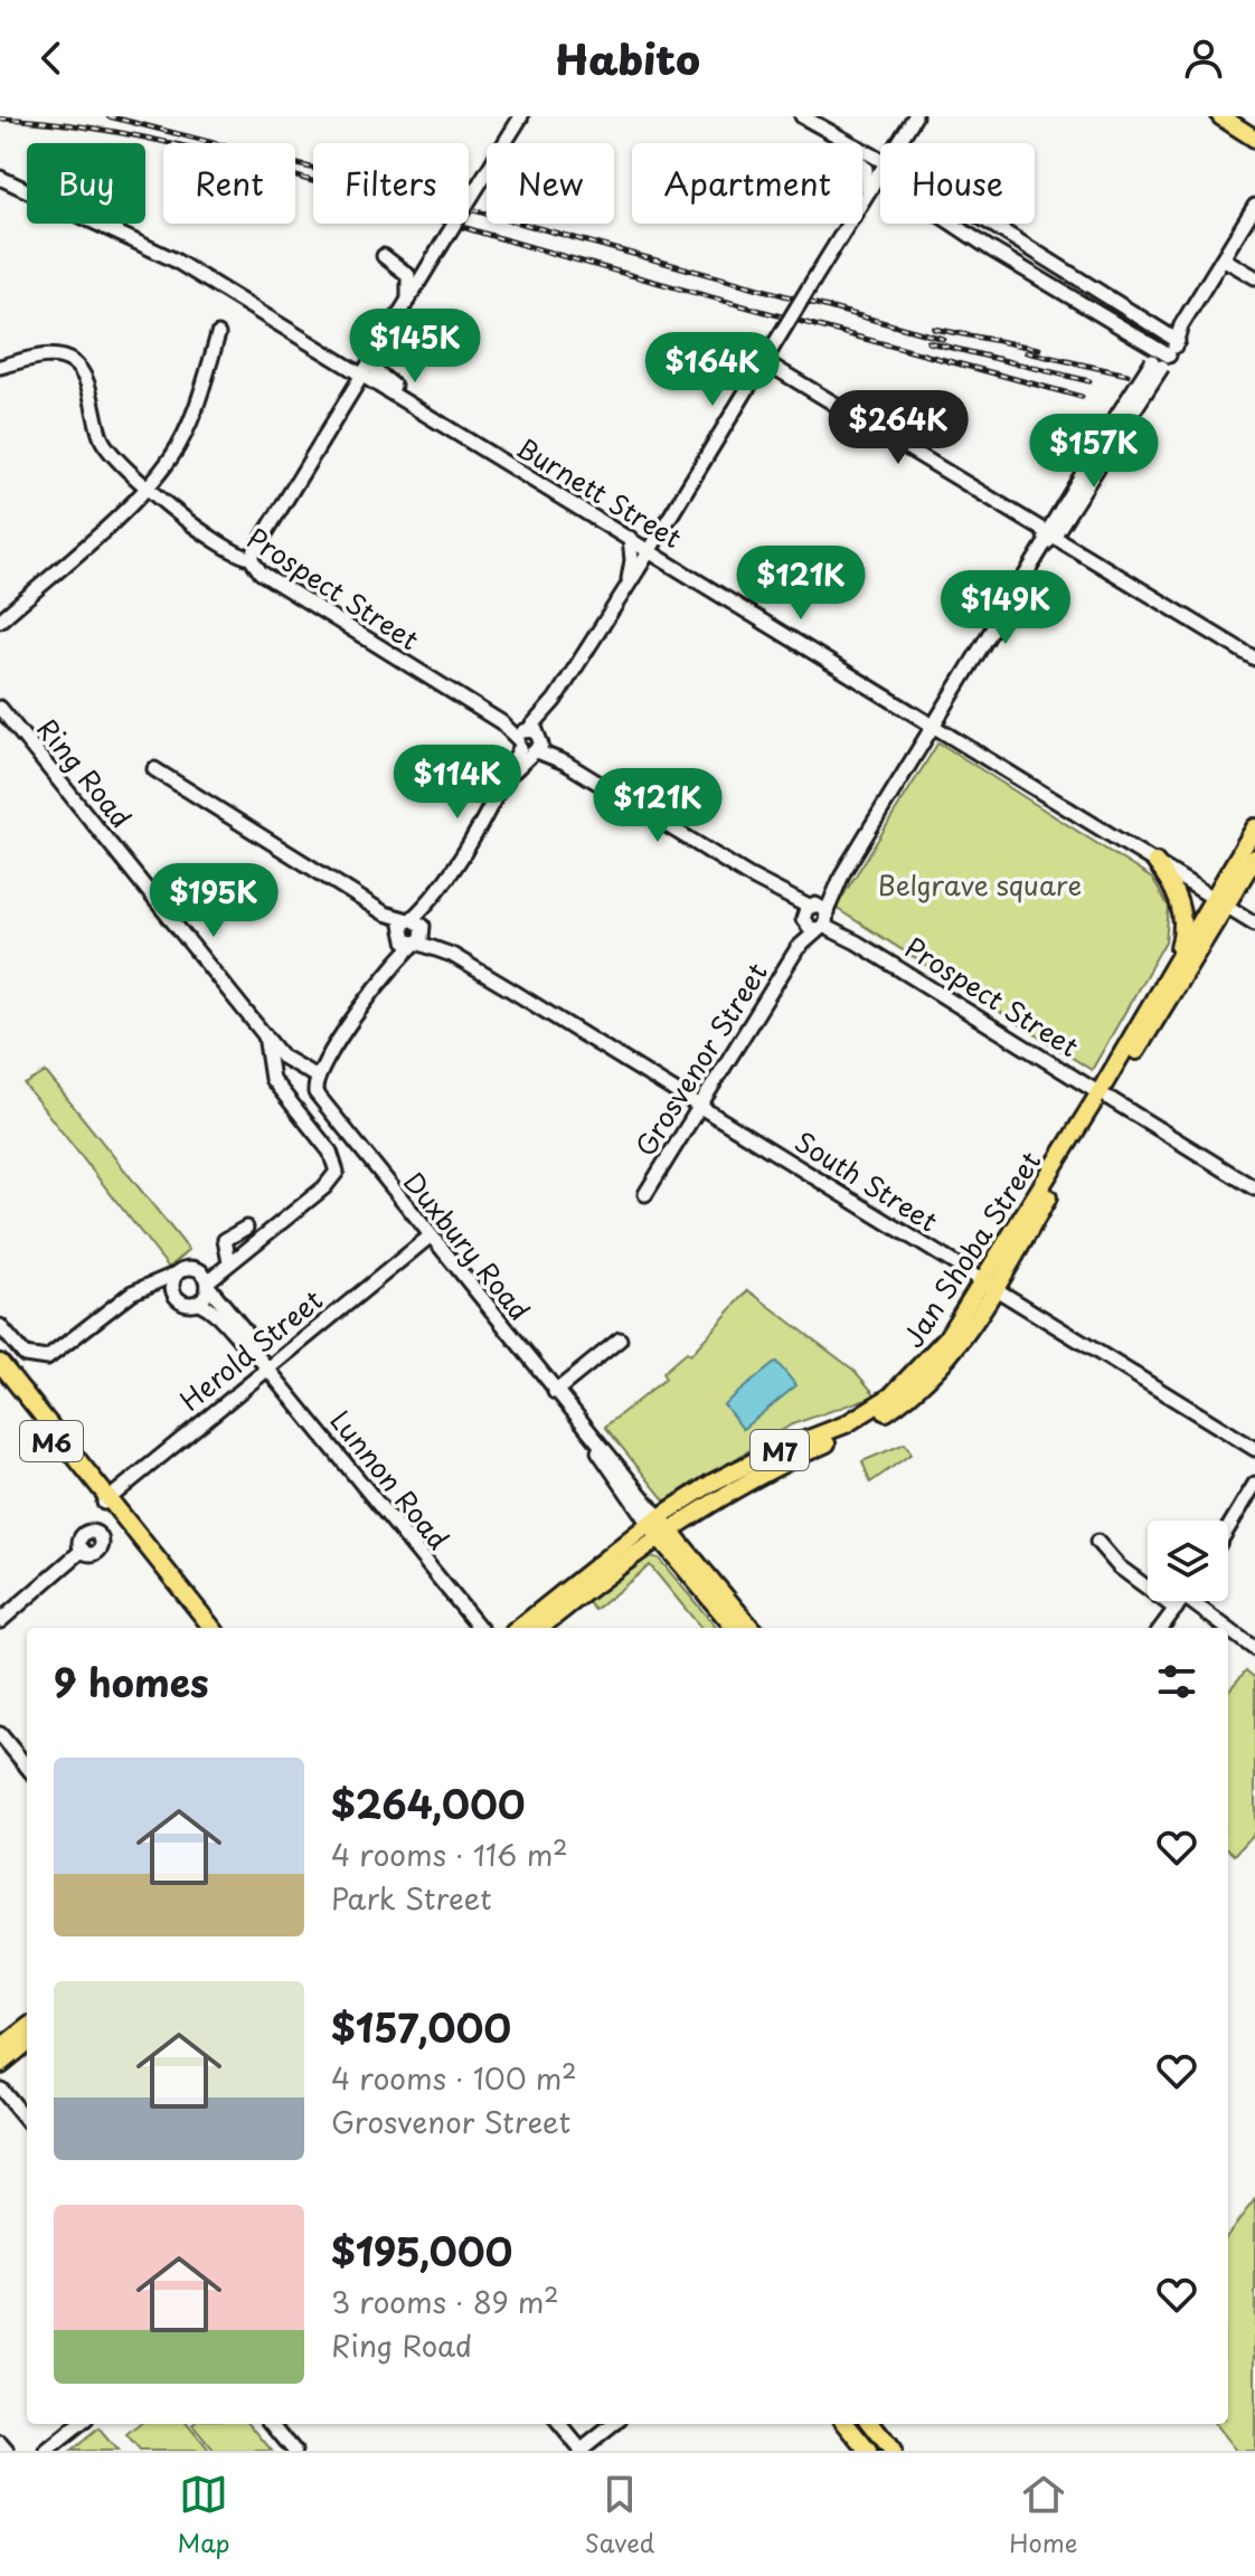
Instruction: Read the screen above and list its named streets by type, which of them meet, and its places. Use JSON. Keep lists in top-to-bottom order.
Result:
{
  "streets": {
    "main road": [
      "Duxbury Road",
      "Jan Shoba Street",
      "M6",
      "M7"
    ],
    "street": [
      "Burnett Street",
      "Prospect Street",
      "Ring Road",
      "Grosvenor Street",
      "South Street",
      "Herold Street",
      "Lunnon Road"
    ]
  },
  "crossings": [
    ["Burnett Street", "Grosvenor Street"],
    ["Burnett Street", "Jan Shoba Street"],
    ["Prospect Street", "Grosvenor Street"],
    ["Prospect Street", "Jan Shoba Street"],
    ["Ring Road", "Duxbury Road"],
    ["Ring Road", "Lunnon Road"],
    ["Grosvenor Street", "South Street"],
    ["South Street", "Jan Shoba Street"],
    ["Duxbury Road", "Jan Shoba Street"],
    ["Duxbury Road", "Herold Street"],
    ["Herold Street", "M6"],
    ["Herold Street", "Lunnon Road"]
  ],
  "parks": ["Belgrave square"],
  "page": {
    "header": "Habito",
    "chip": [
      "Buy",
      "Rent",
      "Filters",
      "New",
      "Apartment",
      "House"
    ],
    "price": [
      "$145K",
      "$164K",
      "$264K",
      "$157K",
      "$121K",
      "$149K",
      "$114K",
      "$121K",
      "$195K"
    ],
    "heading": "9 homes",
    "list": [
      {
        "name": "$264,000",
        "note": "4 rooms · 116 m² · Park Street"
      },
      {
        "name": "$157,000",
        "note": "4 rooms · 100 m² · Grosvenor Street"
      },
      {
        "name": "$195,000",
        "note": "3 rooms · 89 m² · Ring Road"
      }
    ],
    "tabs": ["Map", "Saved", "Home"]
  }
}
